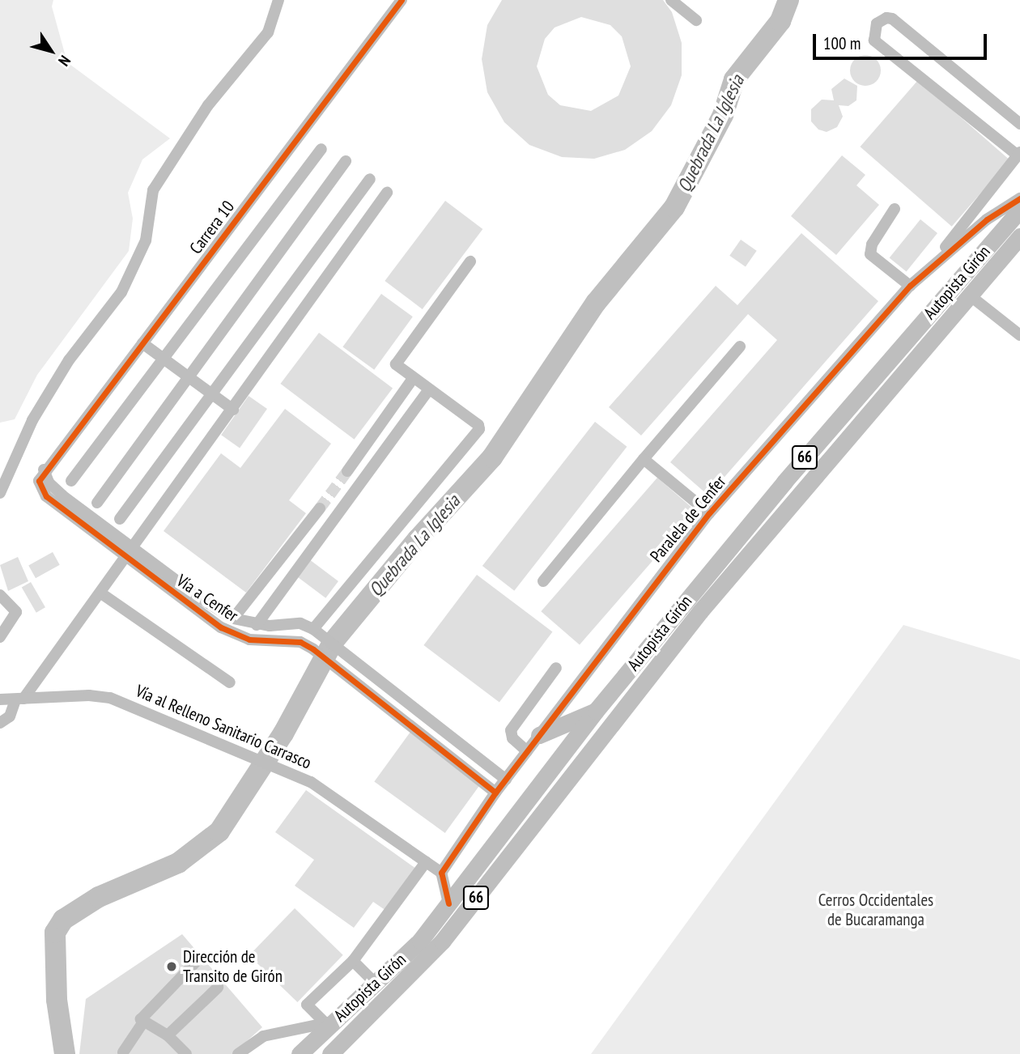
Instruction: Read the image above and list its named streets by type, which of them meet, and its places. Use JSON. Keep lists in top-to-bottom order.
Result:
{
  "streets": {
    "highway": ["Autopista Girón", "66"],
    "street": [
      "Carrera 10",
      "Paralela de Cenfer",
      "Vía a Cenfer",
      "Vía al Relleno Sanitario Carrasco"
    ]
  },
  "crossings": [
    ["Carrera 10", "Vía a Cenfer"],
    ["Paralela de Cenfer", "Vía a Cenfer"],
    ["Paralela de Cenfer", "Vía al Relleno Sanitario Carrasco"]
  ],
  "water": ["Quebrada La Iglesia"],
  "parks": ["Cerros Occidentales de Bucaramanga"],
  "places": ["Dirección de Transito de Girón"],
  "scale_bar": "100 m",
  "north": "bottom right"
}
